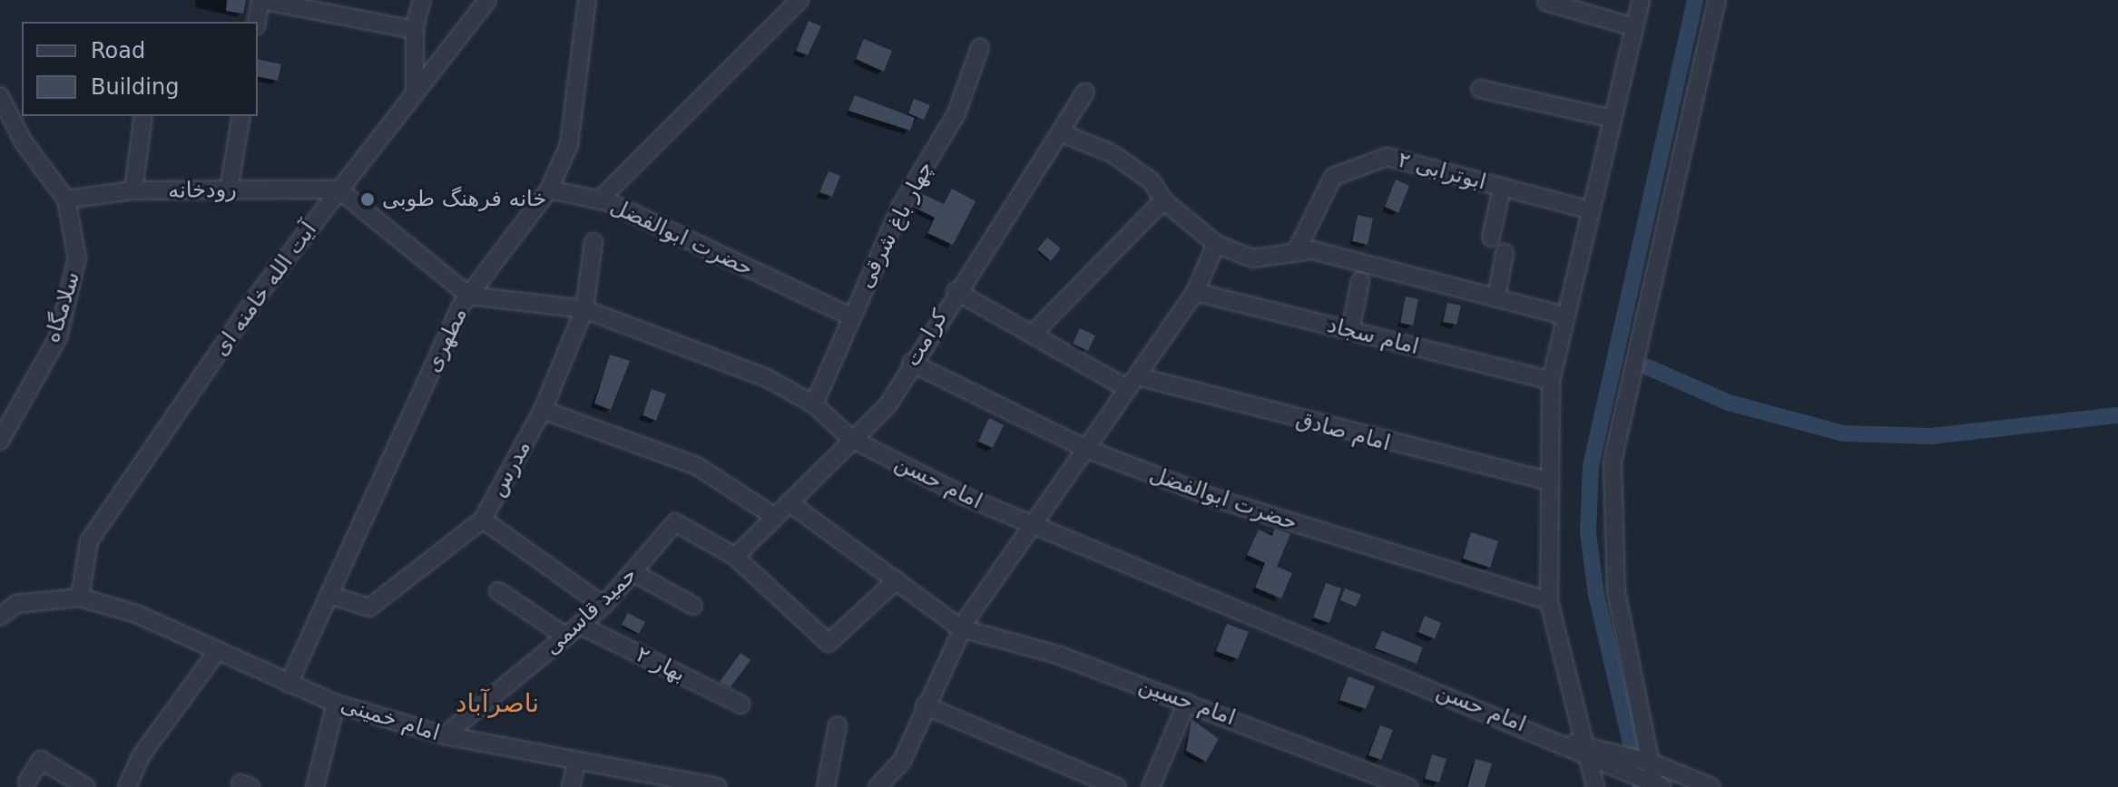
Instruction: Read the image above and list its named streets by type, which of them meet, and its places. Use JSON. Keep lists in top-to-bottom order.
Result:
{
  "streets": {
    "street": [
      "ابوترابی ۲",
      "رودخانه",
      "چهار باغ شرقی",
      "حضرت ابوالفضل",
      "آیت الله خامنه ای",
      "سلامگاه",
      "امام سجاد",
      "کرامت",
      "مطهری",
      "امام صادق",
      "مدرس",
      "امام حسن",
      "حمید قاسمی",
      "بهار ۲",
      "امام حسین",
      "امام خمینی"
    ]
  },
  "crossings": [
    ["رودخانه", "آیت الله خامنه ای"],
    ["رودخانه", "سلامگاه"],
    ["چهار باغ شرقی", "حضرت ابوالفضل"],
    ["چهار باغ شرقی", "امام حسن"],
    ["حضرت ابوالفضل", "کرامت"],
    ["حضرت ابوالفضل", "مطهری"],
    ["آیت الله خامنه ای", "امام خمینی"],
    ["کرامت", "امام صادق"],
    ["کرامت", "امام حسن"],
    ["کرامت", "حمید قاسمی"],
    ["کرامت", "امام حسین"],
    ["مطهری", "مدرس"],
    ["مطهری", "امام حسن"],
    ["مطهری", "امام خمینی"],
    ["مدرس", "امام حسن"],
    ["حمید قاسمی", "بهار ۲"],
    ["حمید قاسمی", "امام حسین"],
    ["حمید قاسمی", "امام خمینی"]
  ],
  "districts": ["ناصرآباد"],
  "places": ["خانه فرهنگ طوبی"],
  "legend": ["Road", "Building"]
}
